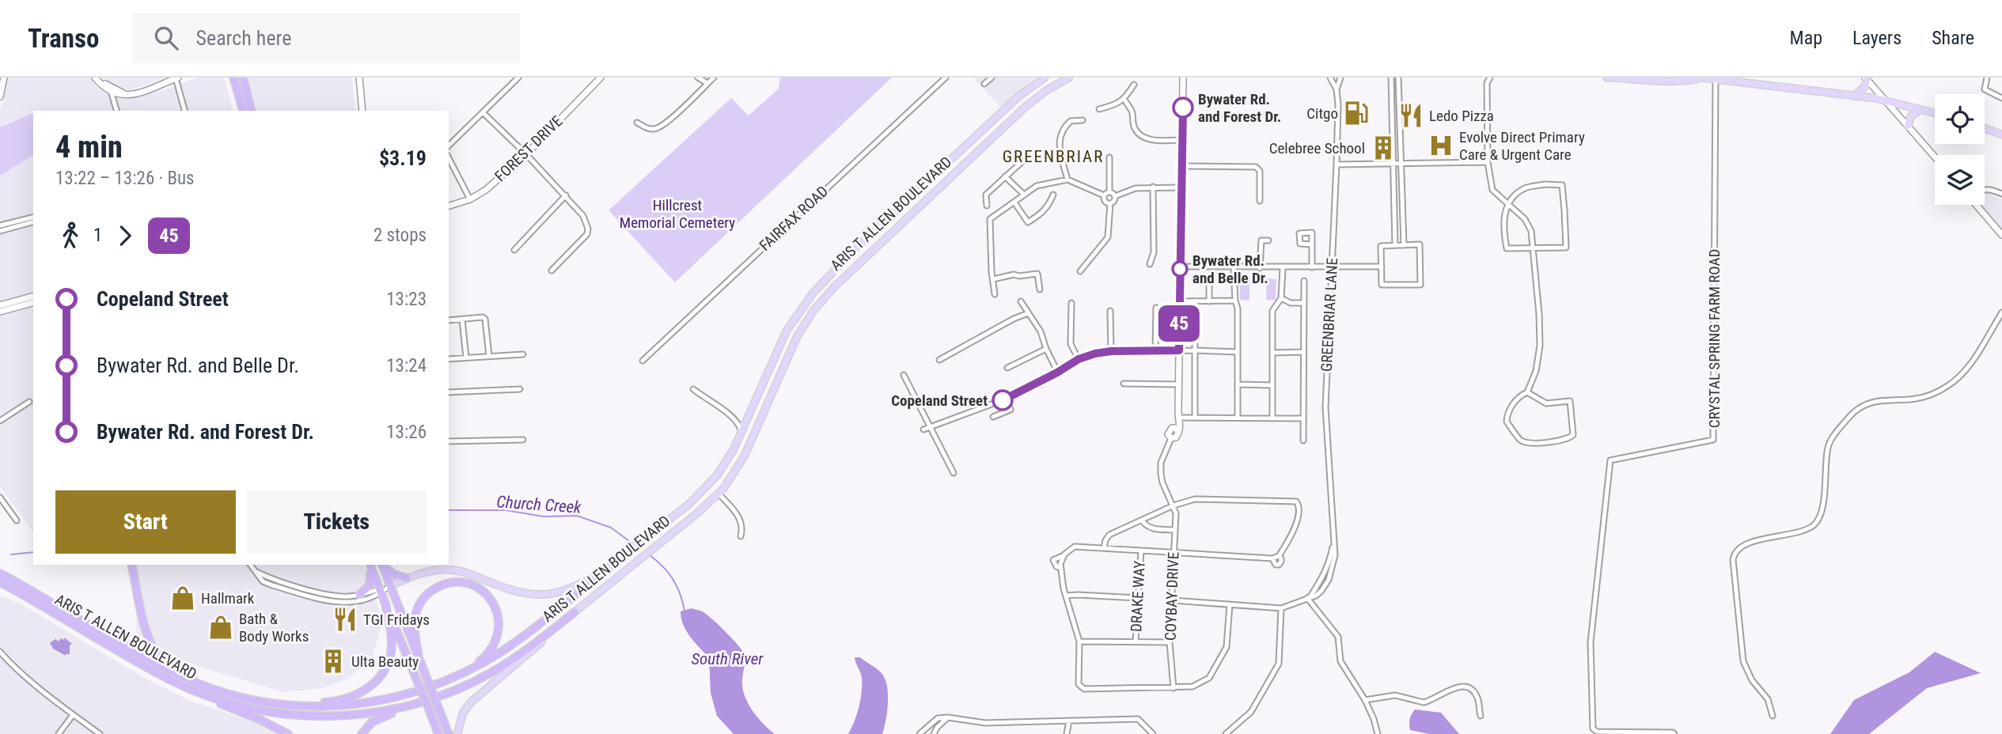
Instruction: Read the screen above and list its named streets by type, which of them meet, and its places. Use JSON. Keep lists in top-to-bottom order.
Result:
{
  "streets": {
    "highway": ["ARIS T ALLEN BOULEVARD"],
    "street": [
      "FOREST DRIVE",
      "FAIRFAX ROAD",
      "GREENBRIAR LANE",
      "CRYSTAL SPRING FARM ROAD",
      "DRAKE WAY",
      "COYBAY DRIVE"
    ]
  },
  "districts": ["GREENBRIAR"],
  "water": ["Church Creek", "South River"],
  "parks": ["Hillcrest Memorial Cemetery"],
  "places": {
    "other": ["Bywater Rd. and Forest Dr.", "Bywater Rd. and Belle Dr.", "Copeland Street"],
    "fuel station": ["Citgo"],
    "restaurant": ["Ledo Pizza", "TGI Fridays"],
    "hospital": ["Evolve Direct Primary Care & Urgent Care"],
    "building": ["Celebree School", "Ulta Beauty"],
    "shop": ["Hallmark", "Bath & Body Works"]
  },
  "lines": ["bus line 45"],
  "page": {
    "header": "Transo",
    "search": "Search here",
    "nav": ["Map", "Layers", "Share"],
    "on_map": "45",
    "heading": ["4 min", "13:22 – 13:26 · Bus", "$3.19"],
    "legs": ["1", "45", "2 stops"],
    "list": [
      {
        "name": "Copeland Street",
        "value": "13:23"
      },
      {
        "name": "Bywater Rd. and Belle Dr.",
        "value": "13:24"
      },
      {
        "name": "Bywater Rd. and Forest Dr.",
        "value": "13:26"
      }
    ],
    "buttons": ["Start", "Tickets"]
  }
}
